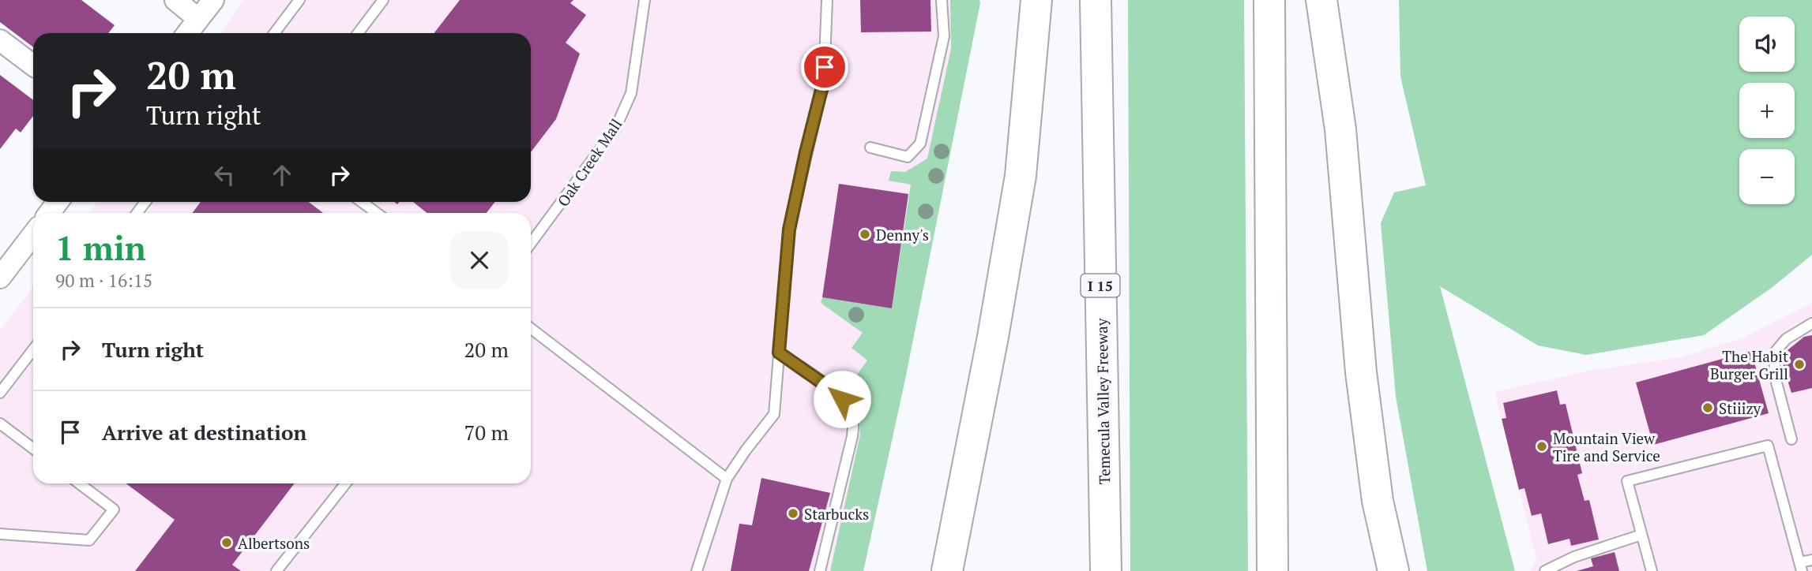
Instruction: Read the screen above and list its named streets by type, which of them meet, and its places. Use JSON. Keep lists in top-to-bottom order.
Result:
{
  "streets": {
    "highway": ["I 15", "Temecula Valley Freeway"],
    "lane": ["Oak Creek Mall"]
  },
  "places": [
    "Denny's",
    "The Habit Burger Grill",
    "Stiiizy",
    "Mountain View Tire and Service",
    "Starbucks",
    "Albertsons"
  ],
  "page": {
    "map_buttons": ["+", "−"],
    "turn": ["20 m", "Turn right"],
    "heading": ["1 min", "90 m · 16:15"],
    "list": [
      {
        "name": "Turn right",
        "value": "20 m"
      },
      {
        "name": "Arrive at destination",
        "value": "70 m"
      }
    ]
  }
}
